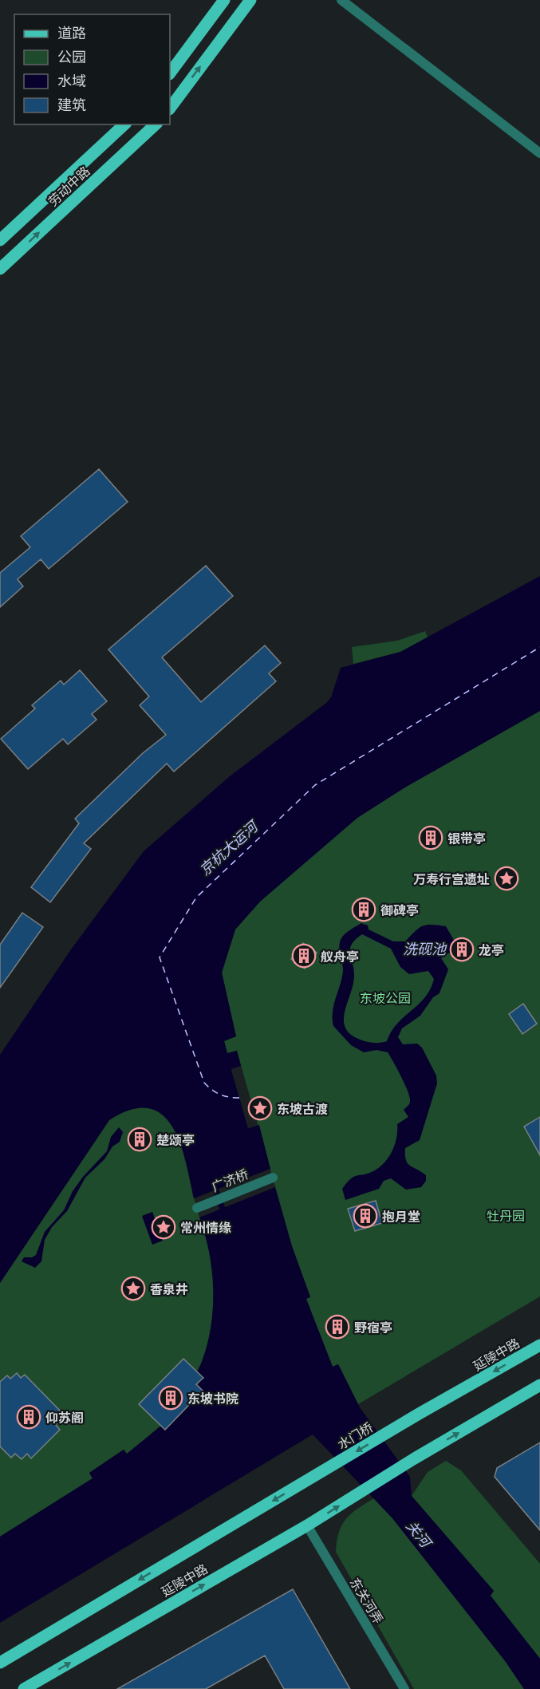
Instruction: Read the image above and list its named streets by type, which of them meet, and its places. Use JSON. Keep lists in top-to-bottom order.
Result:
{
  "streets": {
    "main road": ["劳动中路", "延陵中路", "水门桥"],
    "street": ["广济桥", "东关河弄"]
  },
  "crossings": [
    ["延陵中路", "水门桥"],
    ["延陵中路", "东关河弄"]
  ],
  "one_way": ["水门桥"],
  "water": ["京杭大运河", "洗砚池", "关河"],
  "parks": ["东坡公园", "牡丹园"],
  "places": {
    "building": [
      "银带亭",
      "御碑亭",
      "龙亭",
      "舣舟亭",
      "楚颂亭",
      "抱月堂",
      "野宿亭",
      "东坡书院",
      "仰苏阁"
    ],
    "place": [
      "万寿行宫遗址",
      "东坡古渡",
      "常州情缘",
      "香泉井"
    ]
  },
  "legend": [
    "道路",
    "公园",
    "水域",
    "建筑"
  ]
}
